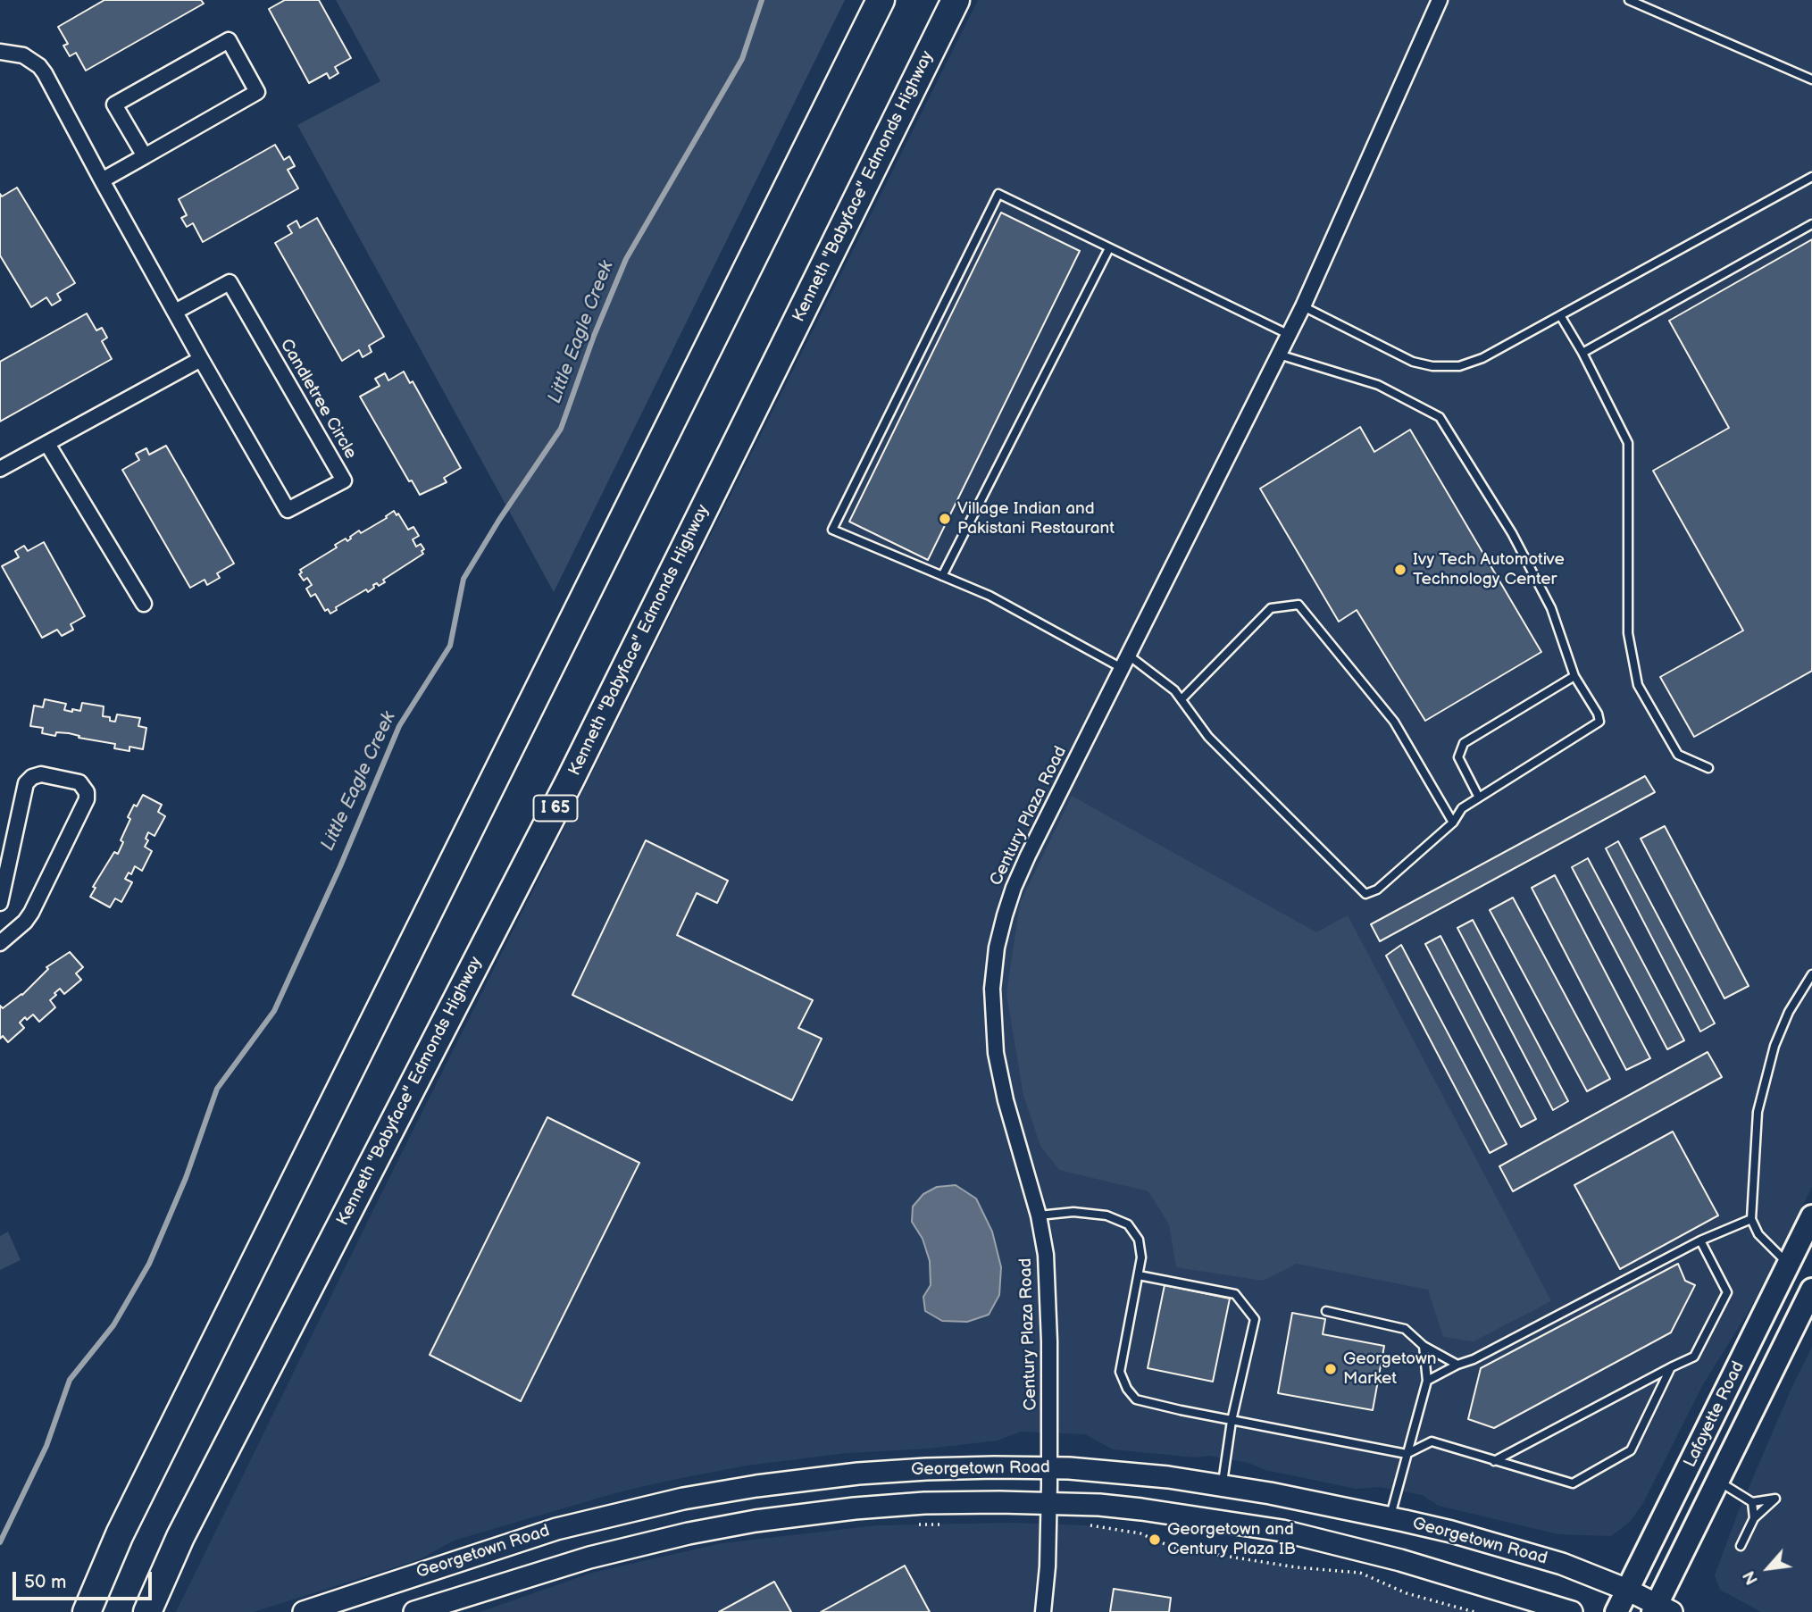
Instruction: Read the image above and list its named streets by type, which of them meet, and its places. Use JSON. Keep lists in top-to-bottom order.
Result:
{
  "streets": {
    "highway": ["Kenneth \"Babyface\" Edmonds Highway", "I 65"],
    "main road": ["Lafayette Road", "Georgetown Road"],
    "street": ["Candletree Circle", "Century Plaza Road"]
  },
  "crossings": [
    ["Century Plaza Road", "Georgetown Road"],
    ["Lafayette Road", "Georgetown Road"]
  ],
  "water": ["Little Eagle Creek"],
  "places": [
    "Village Indian and Pakistani Restaurant",
    "Ivy Tech Automotive Technology Center",
    "Georgetown Market",
    "Georgetown and Century Plaza IB"
  ],
  "scale_bar": "50 m",
  "north": "bottom left"
}
